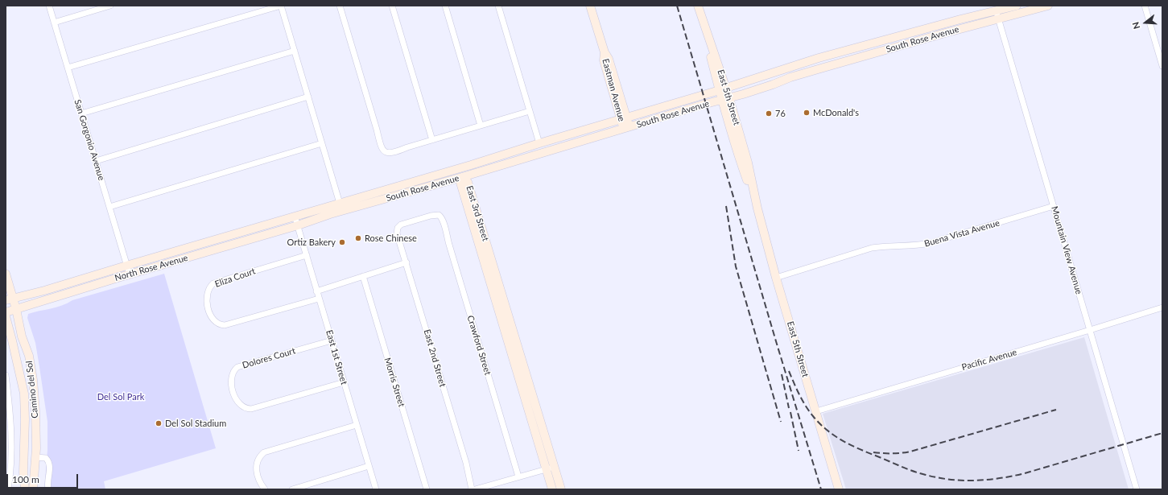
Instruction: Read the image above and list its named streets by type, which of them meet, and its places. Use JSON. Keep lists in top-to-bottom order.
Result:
{
  "streets": {
    "main road": [
      "South Rose Avenue",
      "Eastman Avenue",
      "East 5th Street",
      "East 3rd Street",
      "North Rose Avenue",
      "Camino del Sol"
    ],
    "street": [
      "San Gorgonio Avenue",
      "Buena Vista Avenue",
      "Mountain View Avenue",
      "Eliza Court",
      "Crawford Street",
      "East 1st Street",
      "Dolores Court",
      "East 2nd Street",
      "Pacific Avenue",
      "Morris Street"
    ]
  },
  "crossings": [
    ["South Rose Avenue", "Eastman Avenue"],
    ["South Rose Avenue", "East 5th Street"],
    ["South Rose Avenue", "East 3rd Street"],
    ["South Rose Avenue", "Mountain View Avenue"],
    ["South Rose Avenue", "North Rose Avenue"],
    ["South Rose Avenue", "East 1st Street"],
    ["East 5th Street", "Buena Vista Avenue"],
    ["East 5th Street", "Pacific Avenue"],
    ["San Gorgonio Avenue", "North Rose Avenue"],
    ["Buena Vista Avenue", "Mountain View Avenue"],
    ["Mountain View Avenue", "Pacific Avenue"],
    ["North Rose Avenue", "East 1st Street"],
    ["North Rose Avenue", "Camino del Sol"],
    ["Eliza Court", "East 1st Street"],
    ["Crawford Street", "East 2nd Street"],
    ["East 1st Street", "Dolores Court"]
  ],
  "parks": ["Del Sol Park"],
  "places": [
    "McDonald's",
    "76",
    "Rose Chinese",
    "Ortiz Bakery",
    "Del Sol Stadium"
  ],
  "scale_bar": "100 m",
  "north": "left"
}
